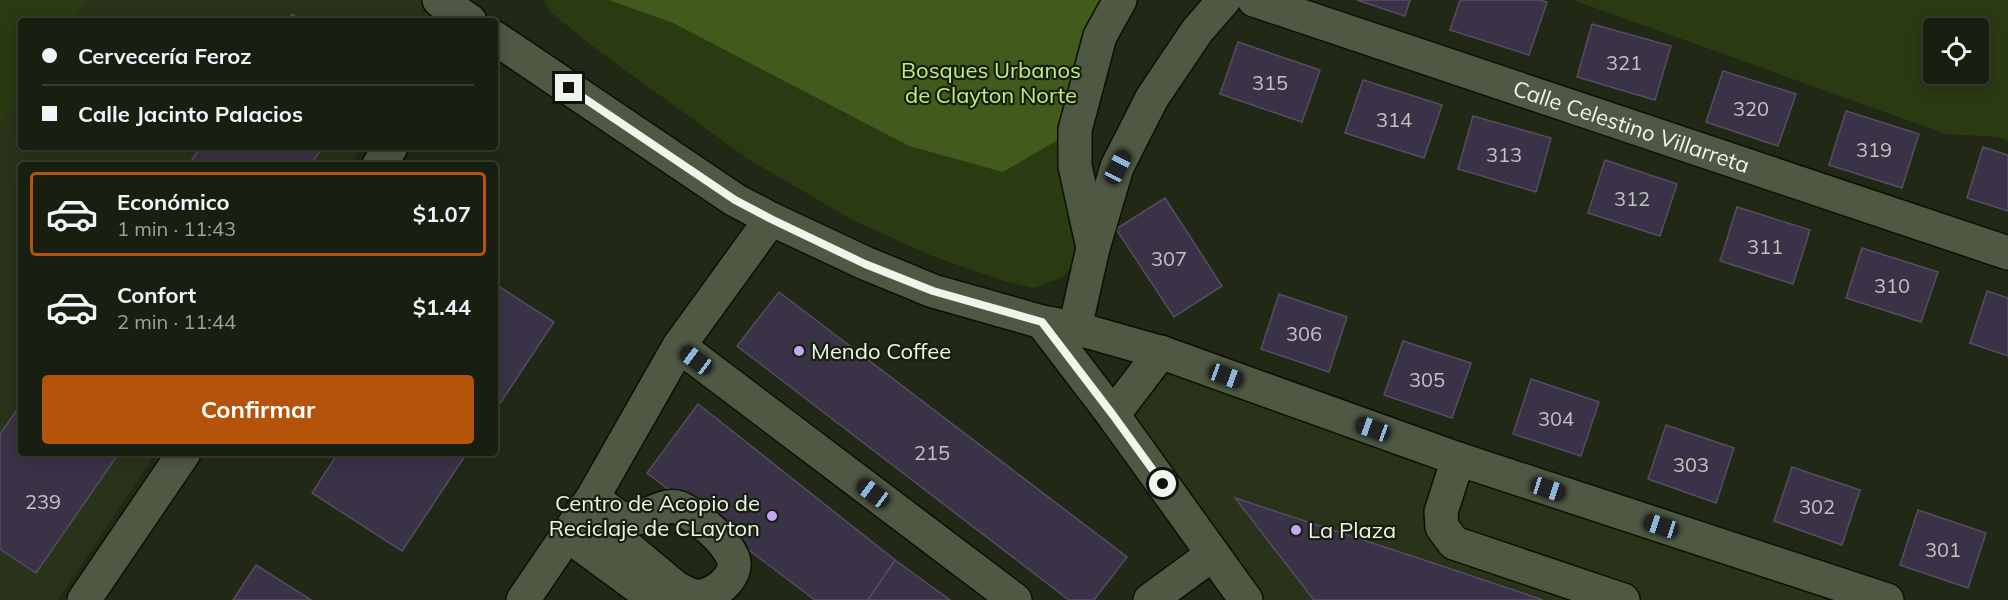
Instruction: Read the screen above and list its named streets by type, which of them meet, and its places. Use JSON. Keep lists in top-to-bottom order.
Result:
{
  "streets": {
    "street": ["Calle Celestino Villarreta"]
  },
  "parks": ["Bosques Urbanos de Clayton Norte"],
  "places": ["Mendo Coffee", "Centro de Acopio de Reciclaje de CLayton", "La Plaza"],
  "house_numbers": [
    "321",
    "315",
    "320",
    "314",
    "319",
    "313",
    "312",
    "311",
    "307",
    "310",
    "306",
    "305",
    "304",
    "215",
    "303",
    "239",
    "302",
    "301"
  ],
  "page": {
    "banner": ["Cervecería Feroz", "Calle Jacinto Palacios"],
    "list": [
      {
        "name": "Económico",
        "note": "1 min · 11:43",
        "value": "$1.07"
      },
      {
        "name": "Confort",
        "note": "2 min · 11:44",
        "value": "$1.44"
      }
    ],
    "buttons": "Confirmar"
  }
}
